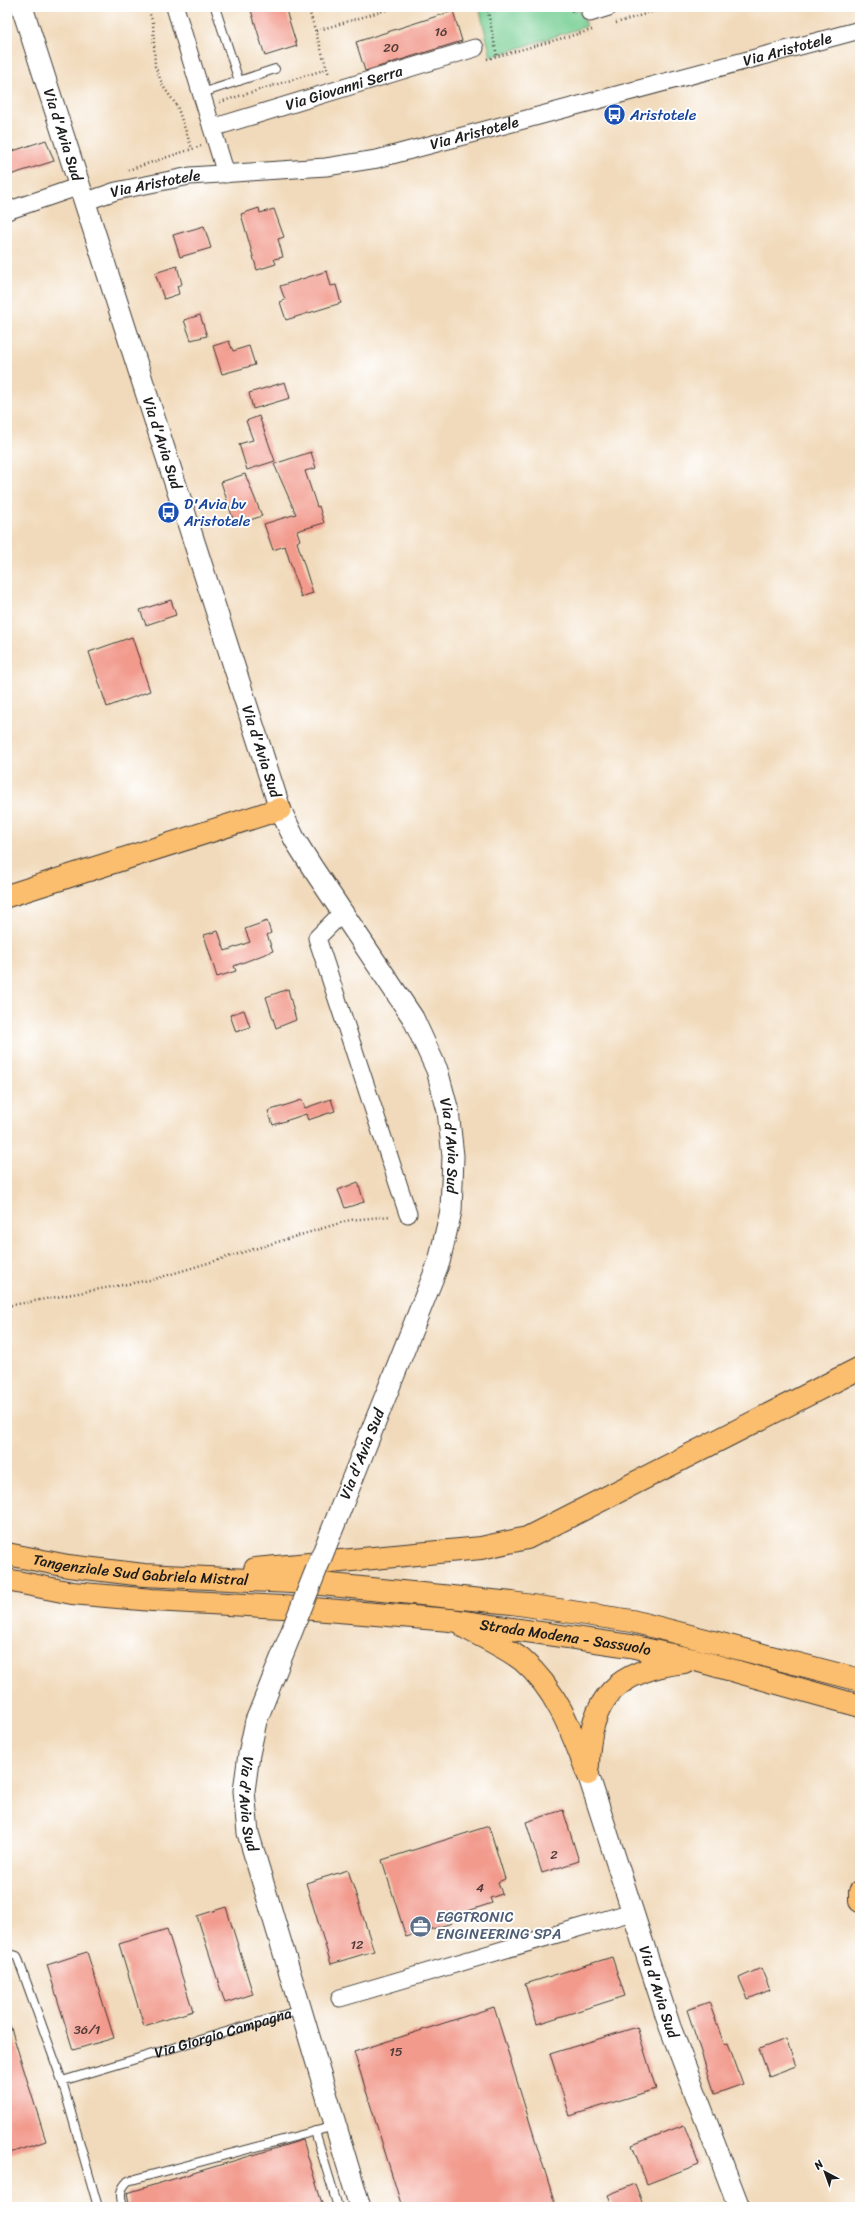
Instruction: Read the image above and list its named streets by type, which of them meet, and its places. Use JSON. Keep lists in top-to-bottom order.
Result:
{
  "streets": {
    "highway": ["Tangenziale Sud Gabriela Mistral", "Strada Modena - Sassuolo"],
    "street": [
      "Via Aristotele",
      "Via Giovanni Serra",
      "Via d'Avia Sud",
      "Via Giorgio Campagna"
    ]
  },
  "crossings": [
    ["Via Aristotele", "Via d'Avia Sud"],
    ["Via d'Avia Sud", "Via Giorgio Campagna"],
    ["Tangenziale Sud Gabriela Mistral", "Strada Modena - Sassuolo"]
  ],
  "places": {
    "bus stop": ["Aristotele", "D'Avia bv Aristotele"],
    "office": ["EGGTRONIC ENGINEERING SPA"]
  },
  "house_numbers": [
    "16",
    "20",
    "2",
    "4",
    "12",
    "36/1",
    "15"
  ],
  "north": "top left"
}
